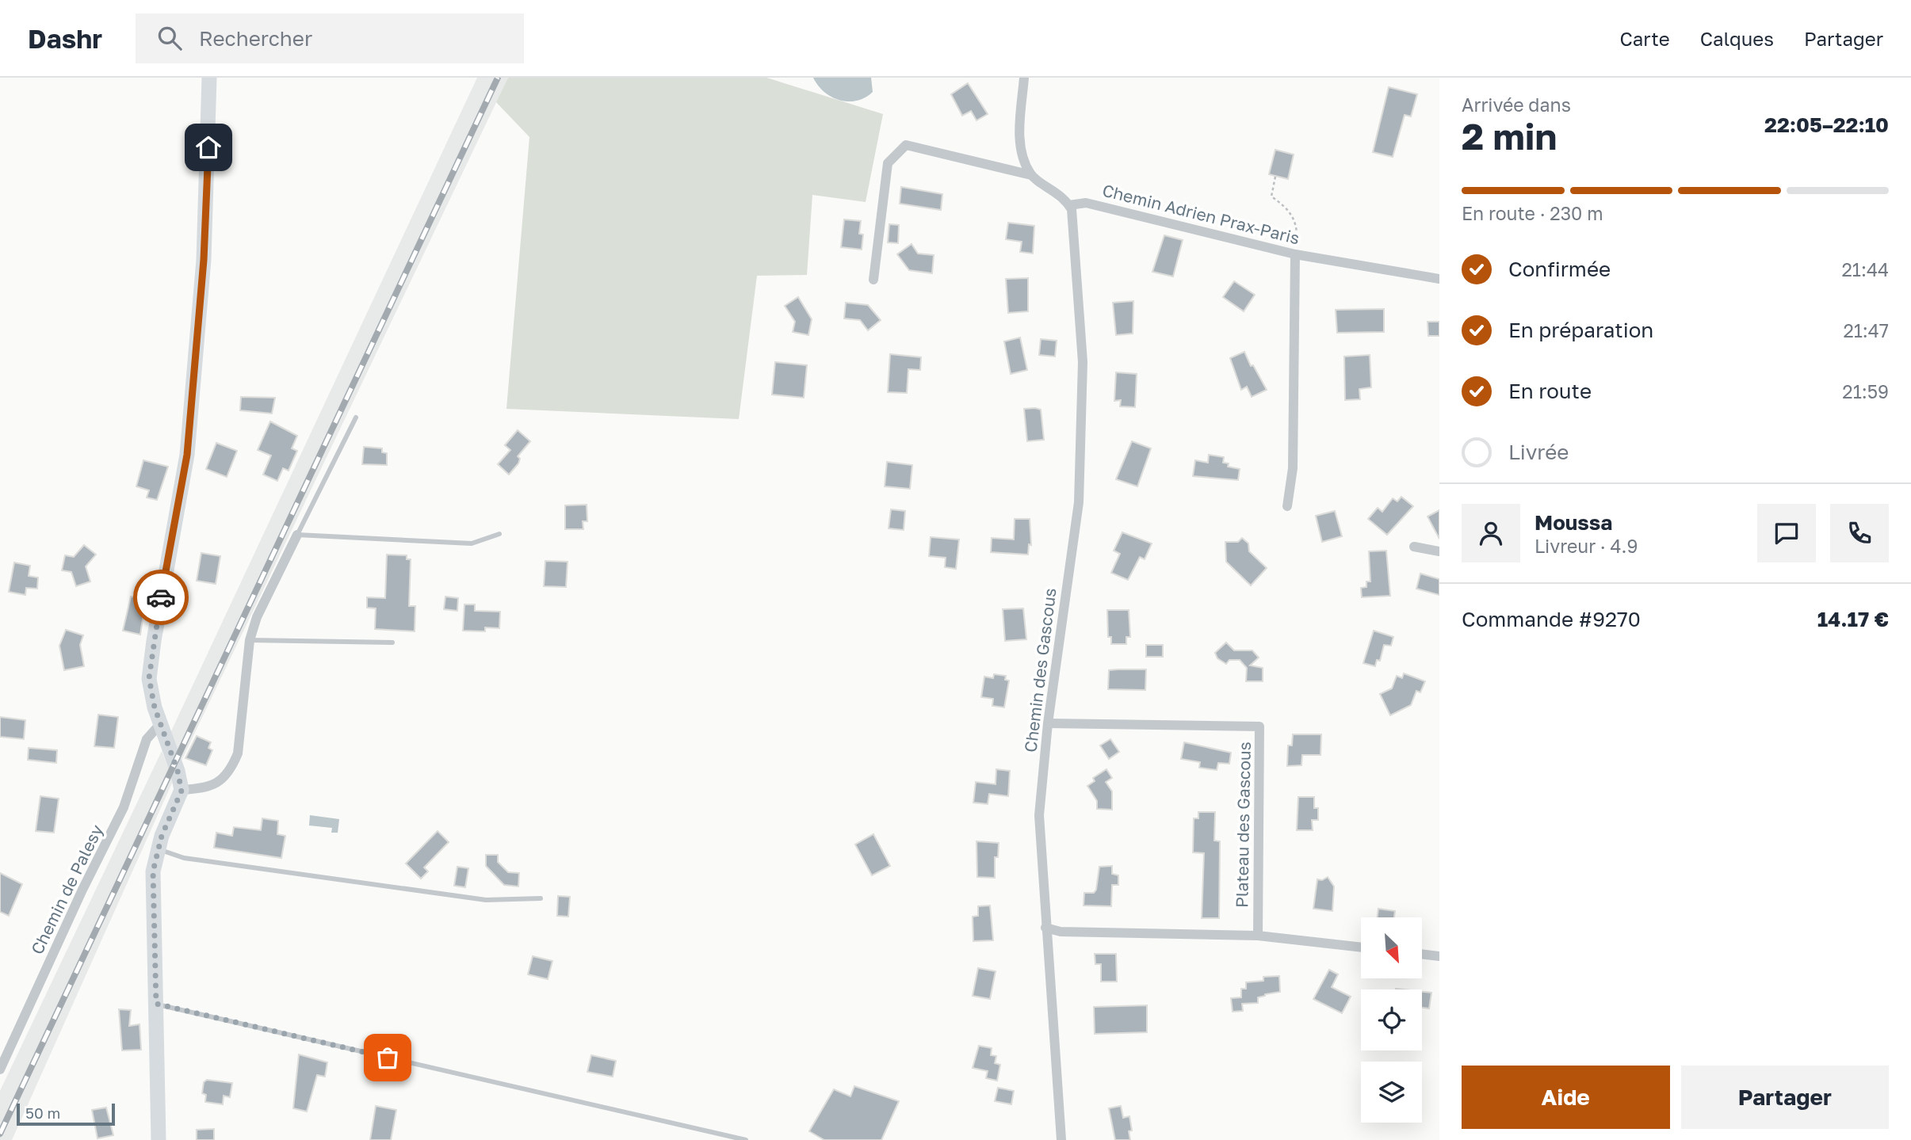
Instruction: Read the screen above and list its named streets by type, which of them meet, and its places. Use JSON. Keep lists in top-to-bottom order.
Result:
{
  "streets": {
    "street": [
      "Chemin Adrien Prax-Paris",
      "Chemin des Gascous",
      "Plateau des Gascous",
      "Chemin de Palesy"
    ]
  },
  "crossings": [
    ["Chemin Adrien Prax-Paris", "Chemin des Gascous"],
    ["Chemin des Gascous", "Plateau des Gascous"]
  ],
  "scale_bar": "50 m",
  "north": "bottom right",
  "page": {
    "header": "Dashr",
    "search": "Rechercher",
    "nav": ["Carte", "Calques", "Partager"],
    "heading": ["2 min", "Arrivée dans", "22:05–22:10"],
    "panel": [
      "Moussa",
      "Livreur · 4.9",
      "Commande #9270",
      "14.17 €"
    ],
    "bar": "En route · 230 m",
    "list": [
      ["Confirmée", "21:44"],
      ["En préparation", "21:47"],
      ["En route", "21:59"],
      "Livrée"
    ],
    "buttons": ["Aide", "Partager"],
    "scale": "50 m"
  }
}
